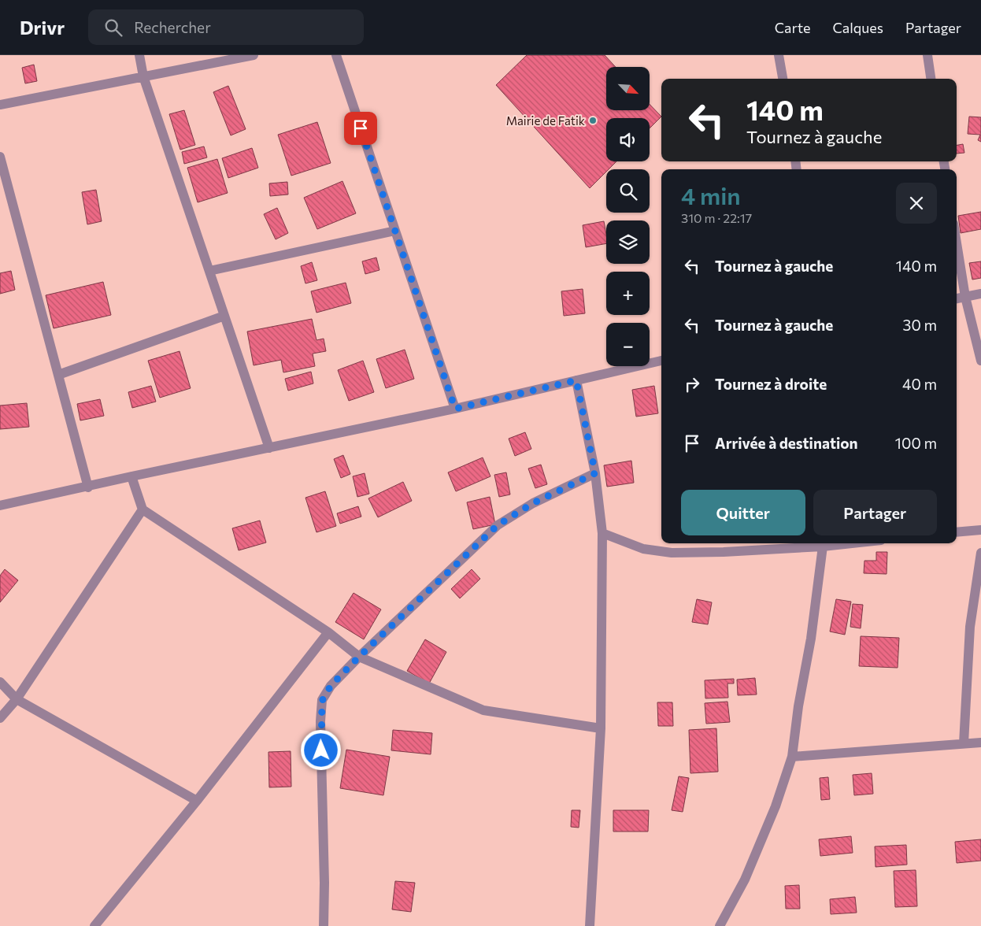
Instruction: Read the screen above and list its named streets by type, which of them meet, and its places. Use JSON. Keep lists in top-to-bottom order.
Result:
{
  "places": ["Mairie de Fatik"],
  "north": "bottom right",
  "page": {
    "header": "Drivr",
    "search": "Rechercher",
    "nav": ["Carte", "Calques", "Partager"],
    "map_buttons": ["+", "−"],
    "turn": ["140 m", "Tournez à gauche"],
    "heading": ["4 min", "310 m · 22:17"],
    "list": [
      {
        "name": "Tournez à gauche",
        "value": "140 m"
      },
      {
        "name": "Tournez à gauche",
        "value": "30 m"
      },
      {
        "name": "Tournez à droite",
        "value": "40 m"
      },
      {
        "name": "Arrivée à destination",
        "value": "100 m"
      }
    ],
    "buttons": ["Quitter", "Partager"]
  }
}
